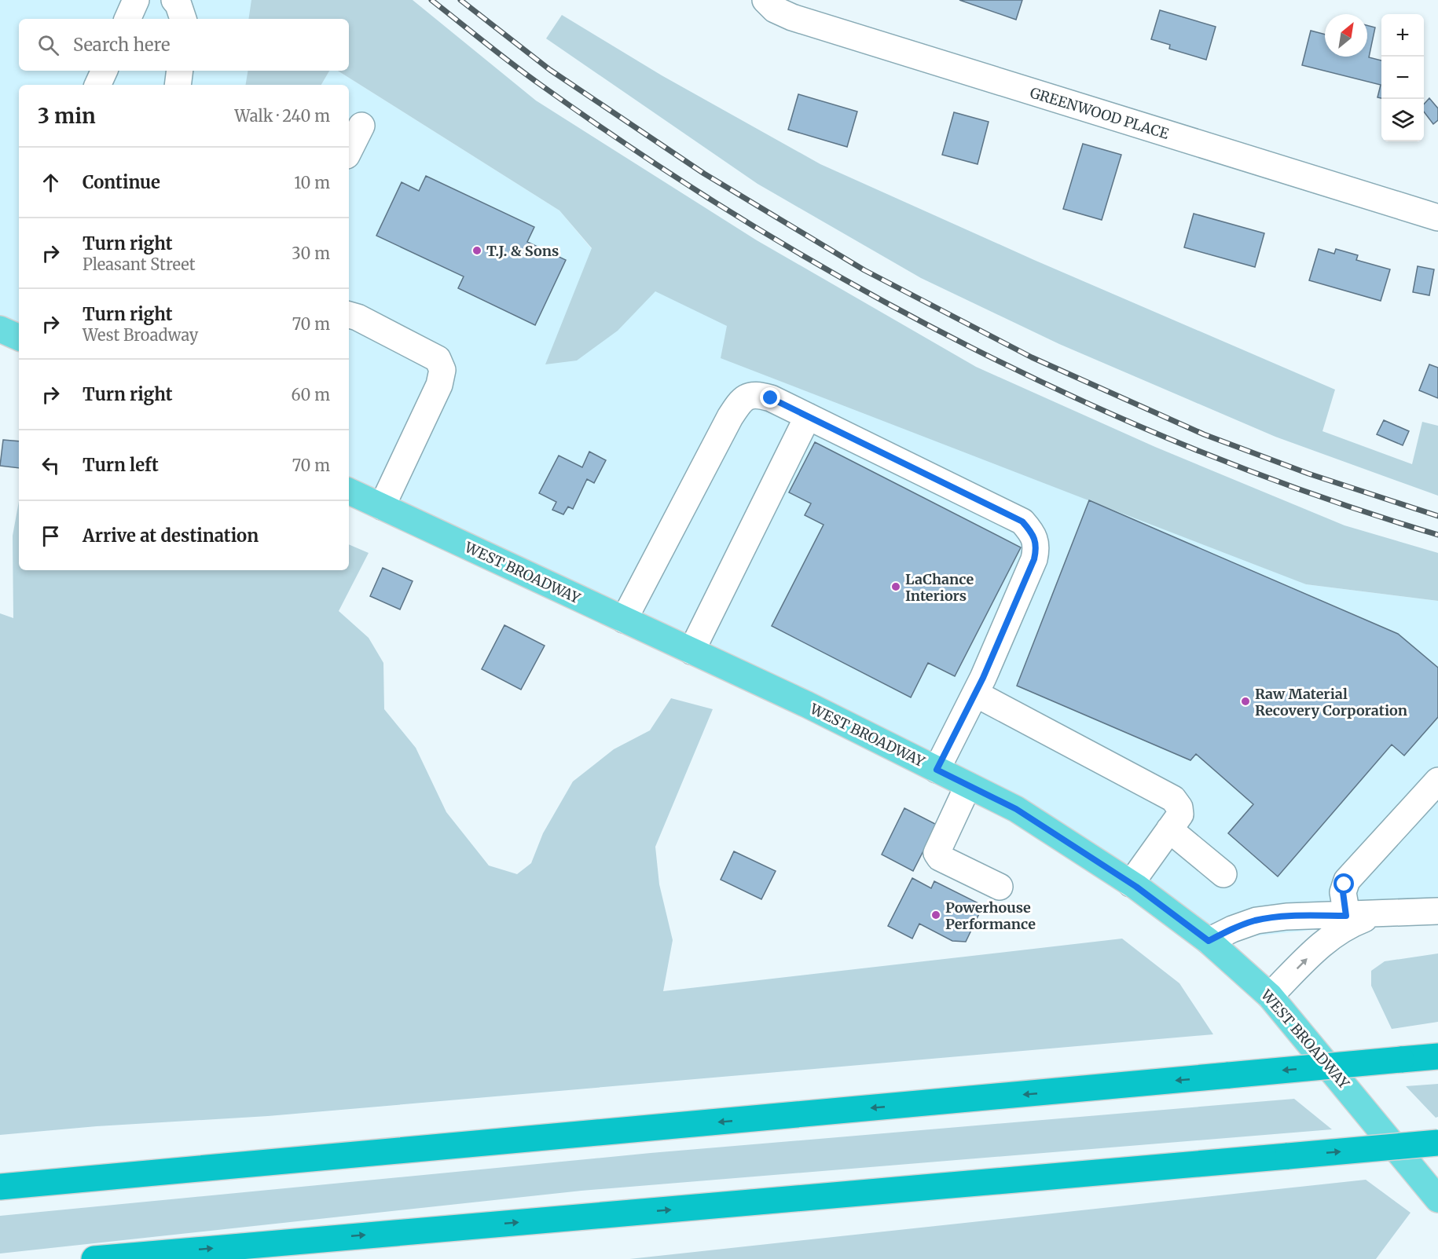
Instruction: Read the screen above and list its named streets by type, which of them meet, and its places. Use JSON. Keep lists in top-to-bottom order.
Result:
{
  "streets": {
    "main road": ["WEST BROADWAY"],
    "street": ["GREENWOOD PLACE"]
  },
  "places": [
    "T.J. & Sons",
    "LaChance Interiors",
    "Raw Material Recovery Corporation",
    "Powerhouse Performance"
  ],
  "north": "top right",
  "page": {
    "map_buttons": ["+", "−"],
    "search": "Search here",
    "heading": ["3 min", "Walk · 240 m"],
    "list": [
      ["Continue", "10 m"],
      ["Turn right", "Pleasant Street", "30 m"],
      ["Turn right", "West Broadway", "70 m"],
      ["Turn right", "60 m"],
      ["Turn left", "70 m"],
      "Arrive at destination"
    ]
  }
}
